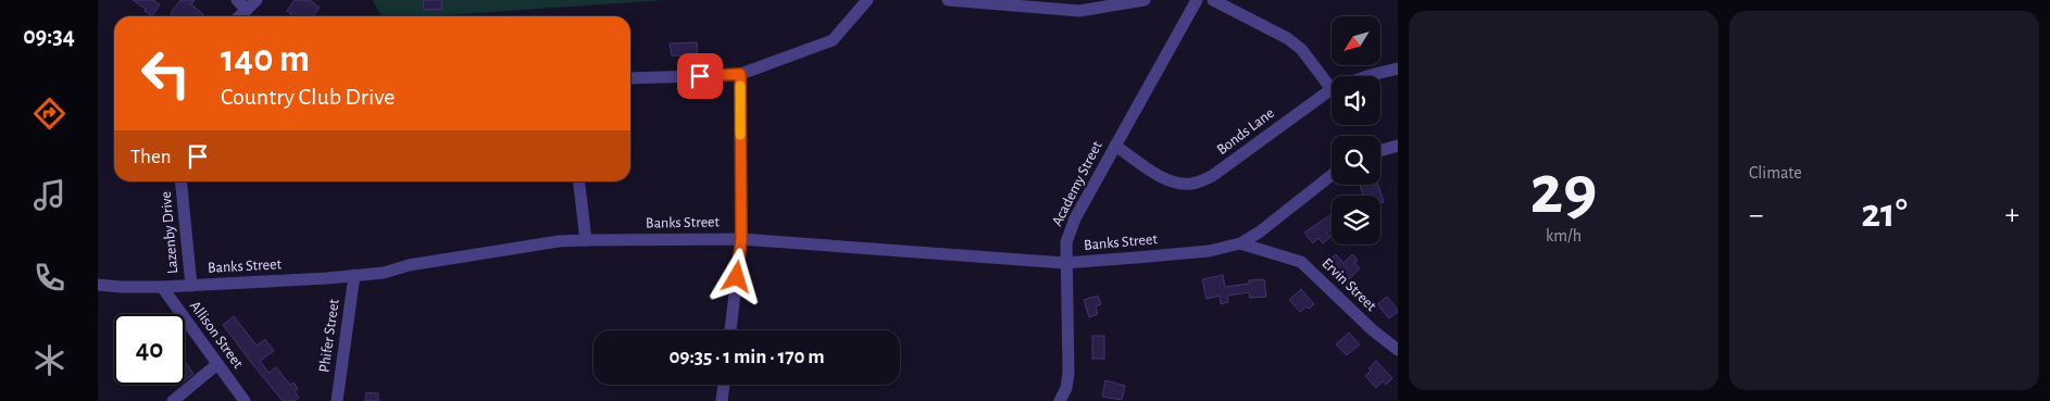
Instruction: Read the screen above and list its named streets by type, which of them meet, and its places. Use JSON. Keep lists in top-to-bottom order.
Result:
{
  "streets": {
    "street": [
      "Bonds Lane",
      "Academy Street",
      "Banks Street",
      "Lazenby Drive",
      "Ervin Street",
      "Allison Street",
      "Phifer Street"
    ]
  },
  "crossings": [
    ["Bonds Lane", "Academy Street"],
    ["Academy Street", "Banks Street"],
    ["Banks Street", "Lazenby Drive"],
    ["Banks Street", "Ervin Street"],
    ["Banks Street", "Allison Street"],
    ["Banks Street", "Phifer Street"]
  ],
  "north": "bottom left",
  "page": {
    "tabs": "09:34",
    "tile": [
      ["29", "km/h"],
      "Climate"
    ],
    "turn": ["140 m", "Country Club Drive"],
    "then": "Then",
    "heat": ["−", "21°", "+"],
    "limit": "40",
    "trip": "09:35 · 1 min · 170 m"
  }
}
